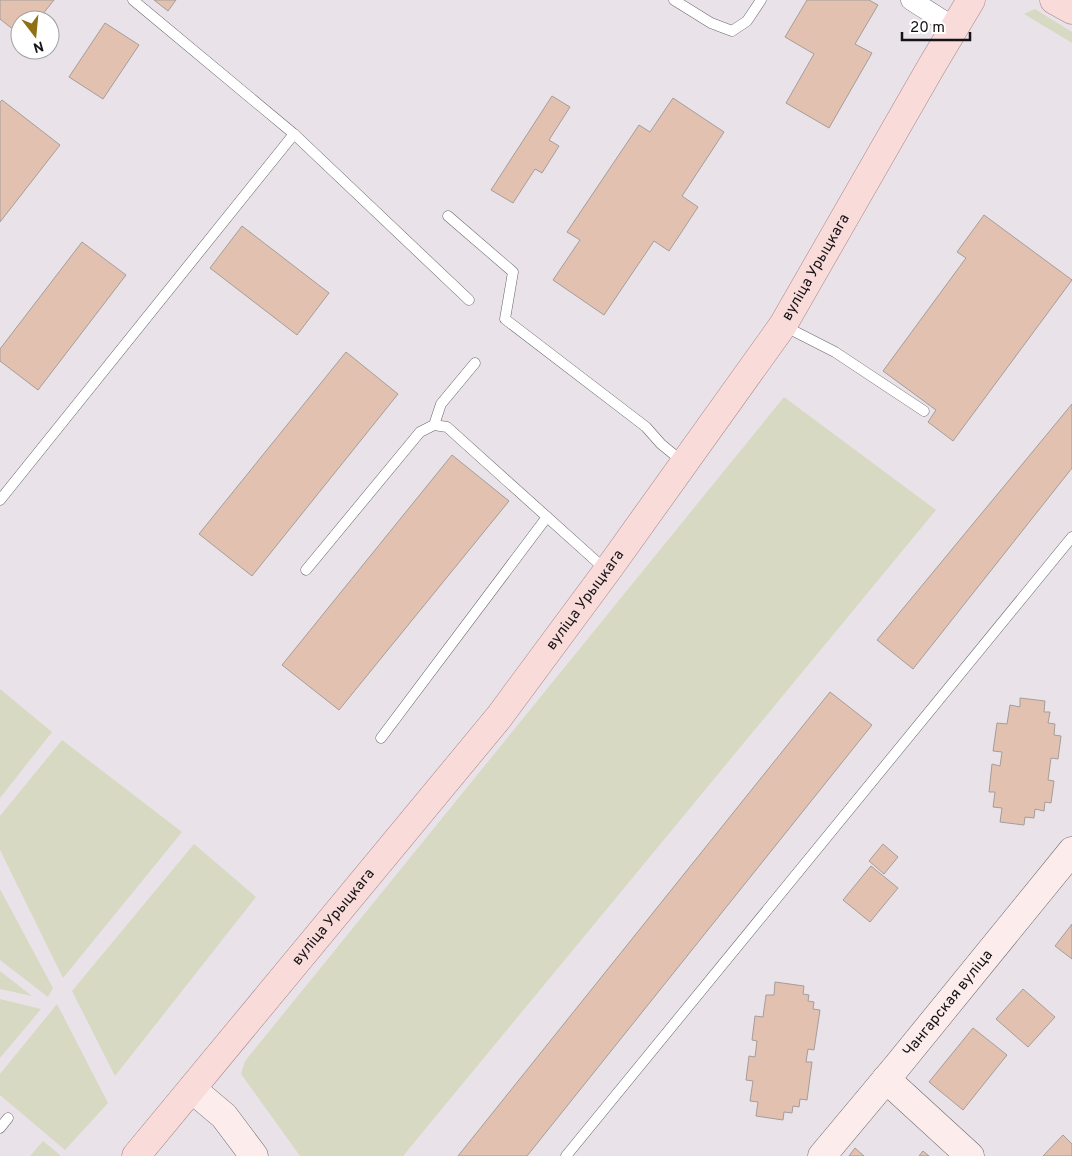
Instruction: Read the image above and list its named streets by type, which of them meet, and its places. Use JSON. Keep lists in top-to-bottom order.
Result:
{
  "streets": {
    "main road": ["вуліца Урыцкага", "Чангарская вуліца"]
  },
  "scale_bar": "20 m",
  "north": "bottom"
}
